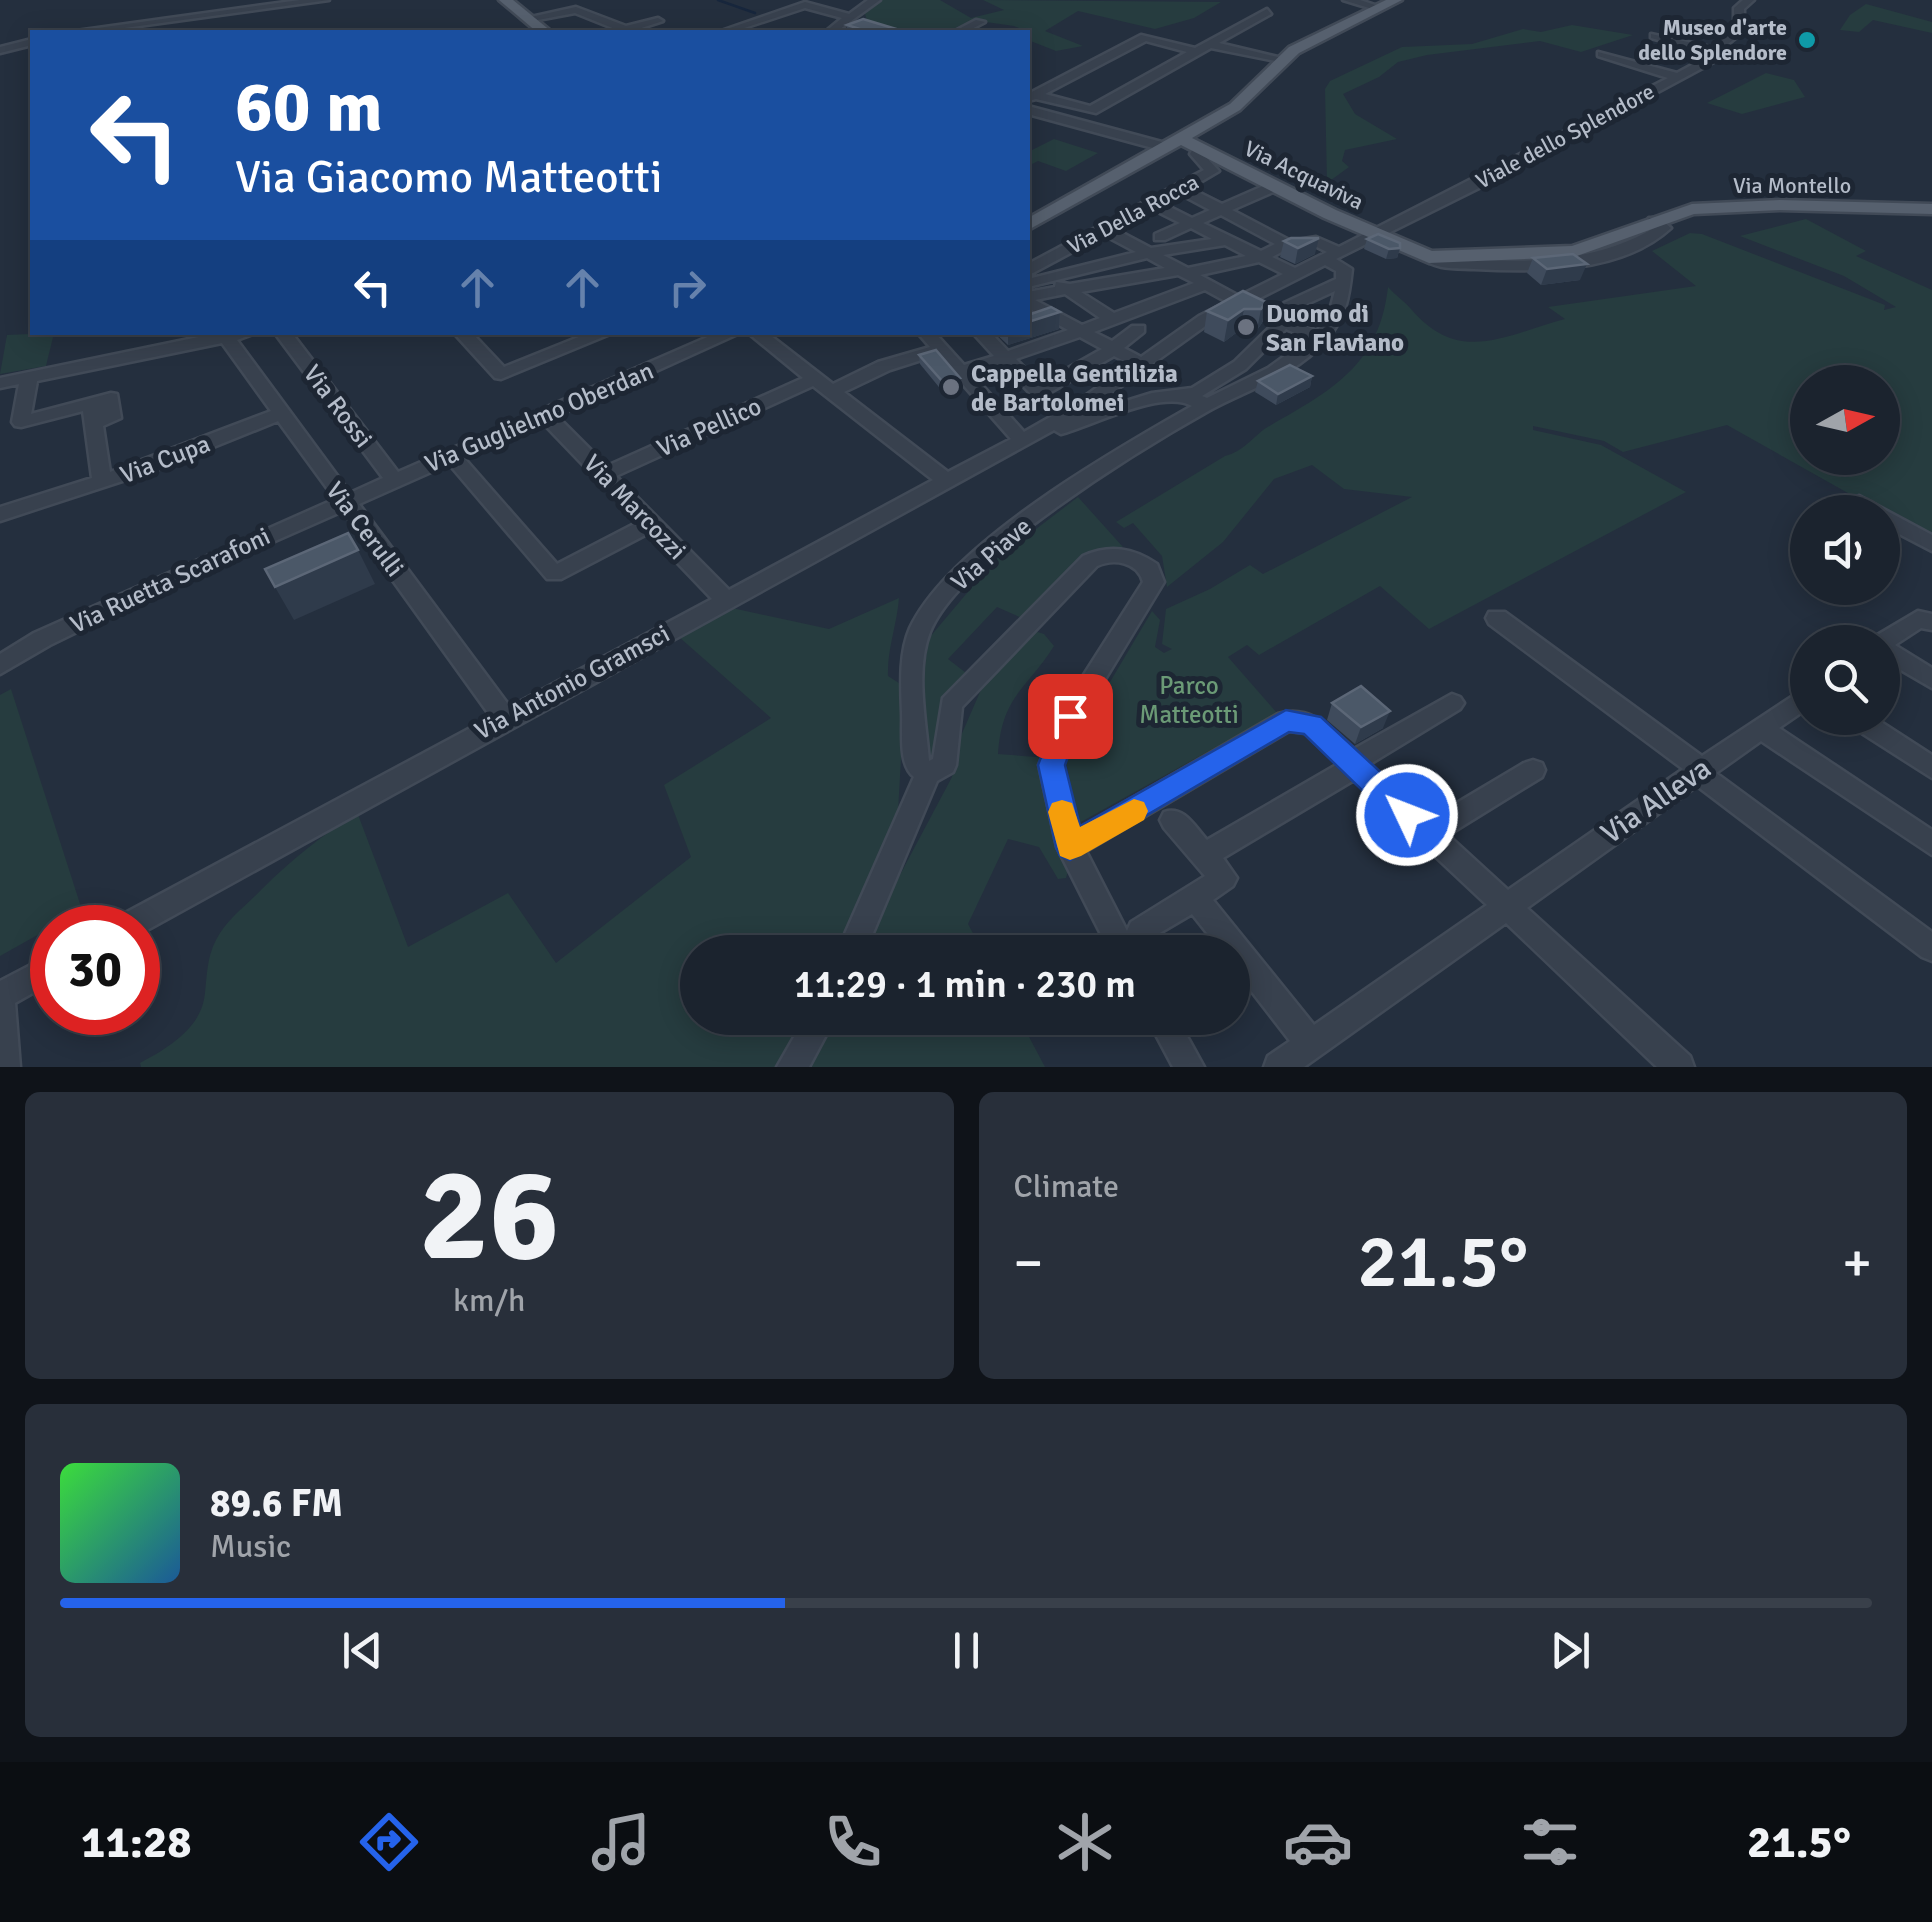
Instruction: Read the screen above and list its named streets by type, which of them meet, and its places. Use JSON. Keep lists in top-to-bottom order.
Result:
{
  "streets": {
    "main road": ["Via Acquaviva", "Via Montello"],
    "street": [
      "Viale dello Splendore",
      "Via Della Rocca",
      "Via Rossi",
      "Via Guglielmo Oberdan",
      "Via Pellico",
      "Via Cupa",
      "Via Marcozzi",
      "Via Cerulli",
      "Via Piave",
      "Via Ruetta Scarafoni",
      "Via Antonio Gramsci",
      "Via Alleva"
    ]
  },
  "crossings": [
    ["Viale dello Splendore", "Via Acquaviva"],
    ["Viale dello Splendore", "Via Montello"],
    ["Viale dello Splendore", "Via Antonio Gramsci"],
    ["Via Acquaviva", "Via Montello"],
    ["Via Acquaviva", "Via Della Rocca"],
    ["Via Rossi", "Via Guglielmo Oberdan"],
    ["Via Guglielmo Oberdan", "Via Marcozzi"],
    ["Via Guglielmo Oberdan", "Via Cerulli"],
    ["Via Guglielmo Oberdan", "Via Ruetta Scarafoni"],
    ["Via Pellico", "Via Marcozzi"],
    ["Via Cupa", "Via Cerulli"],
    ["Via Marcozzi", "Via Antonio Gramsci"],
    ["Via Cerulli", "Via Ruetta Scarafoni"],
    ["Via Cerulli", "Via Antonio Gramsci"]
  ],
  "parks": ["Parco Matteotti"],
  "places": ["Museo d'arte dello Splendore", "Duomo di San Flaviano", "Cappella Gentilizia de Bartolomei"],
  "north": "right",
  "page": {
    "turn": ["60 m", "Via Giacomo Matteotti"],
    "limit": "30",
    "trip": "11:29 · 1 min · 230 m",
    "tile": [
      ["26", "km/h"],
      "Climate"
    ],
    "heat": ["−", "21.5°", "+"],
    "song": ["89.6 FM", "Music"],
    "tabs": ["11:28", "21.5°"]
  }
}
